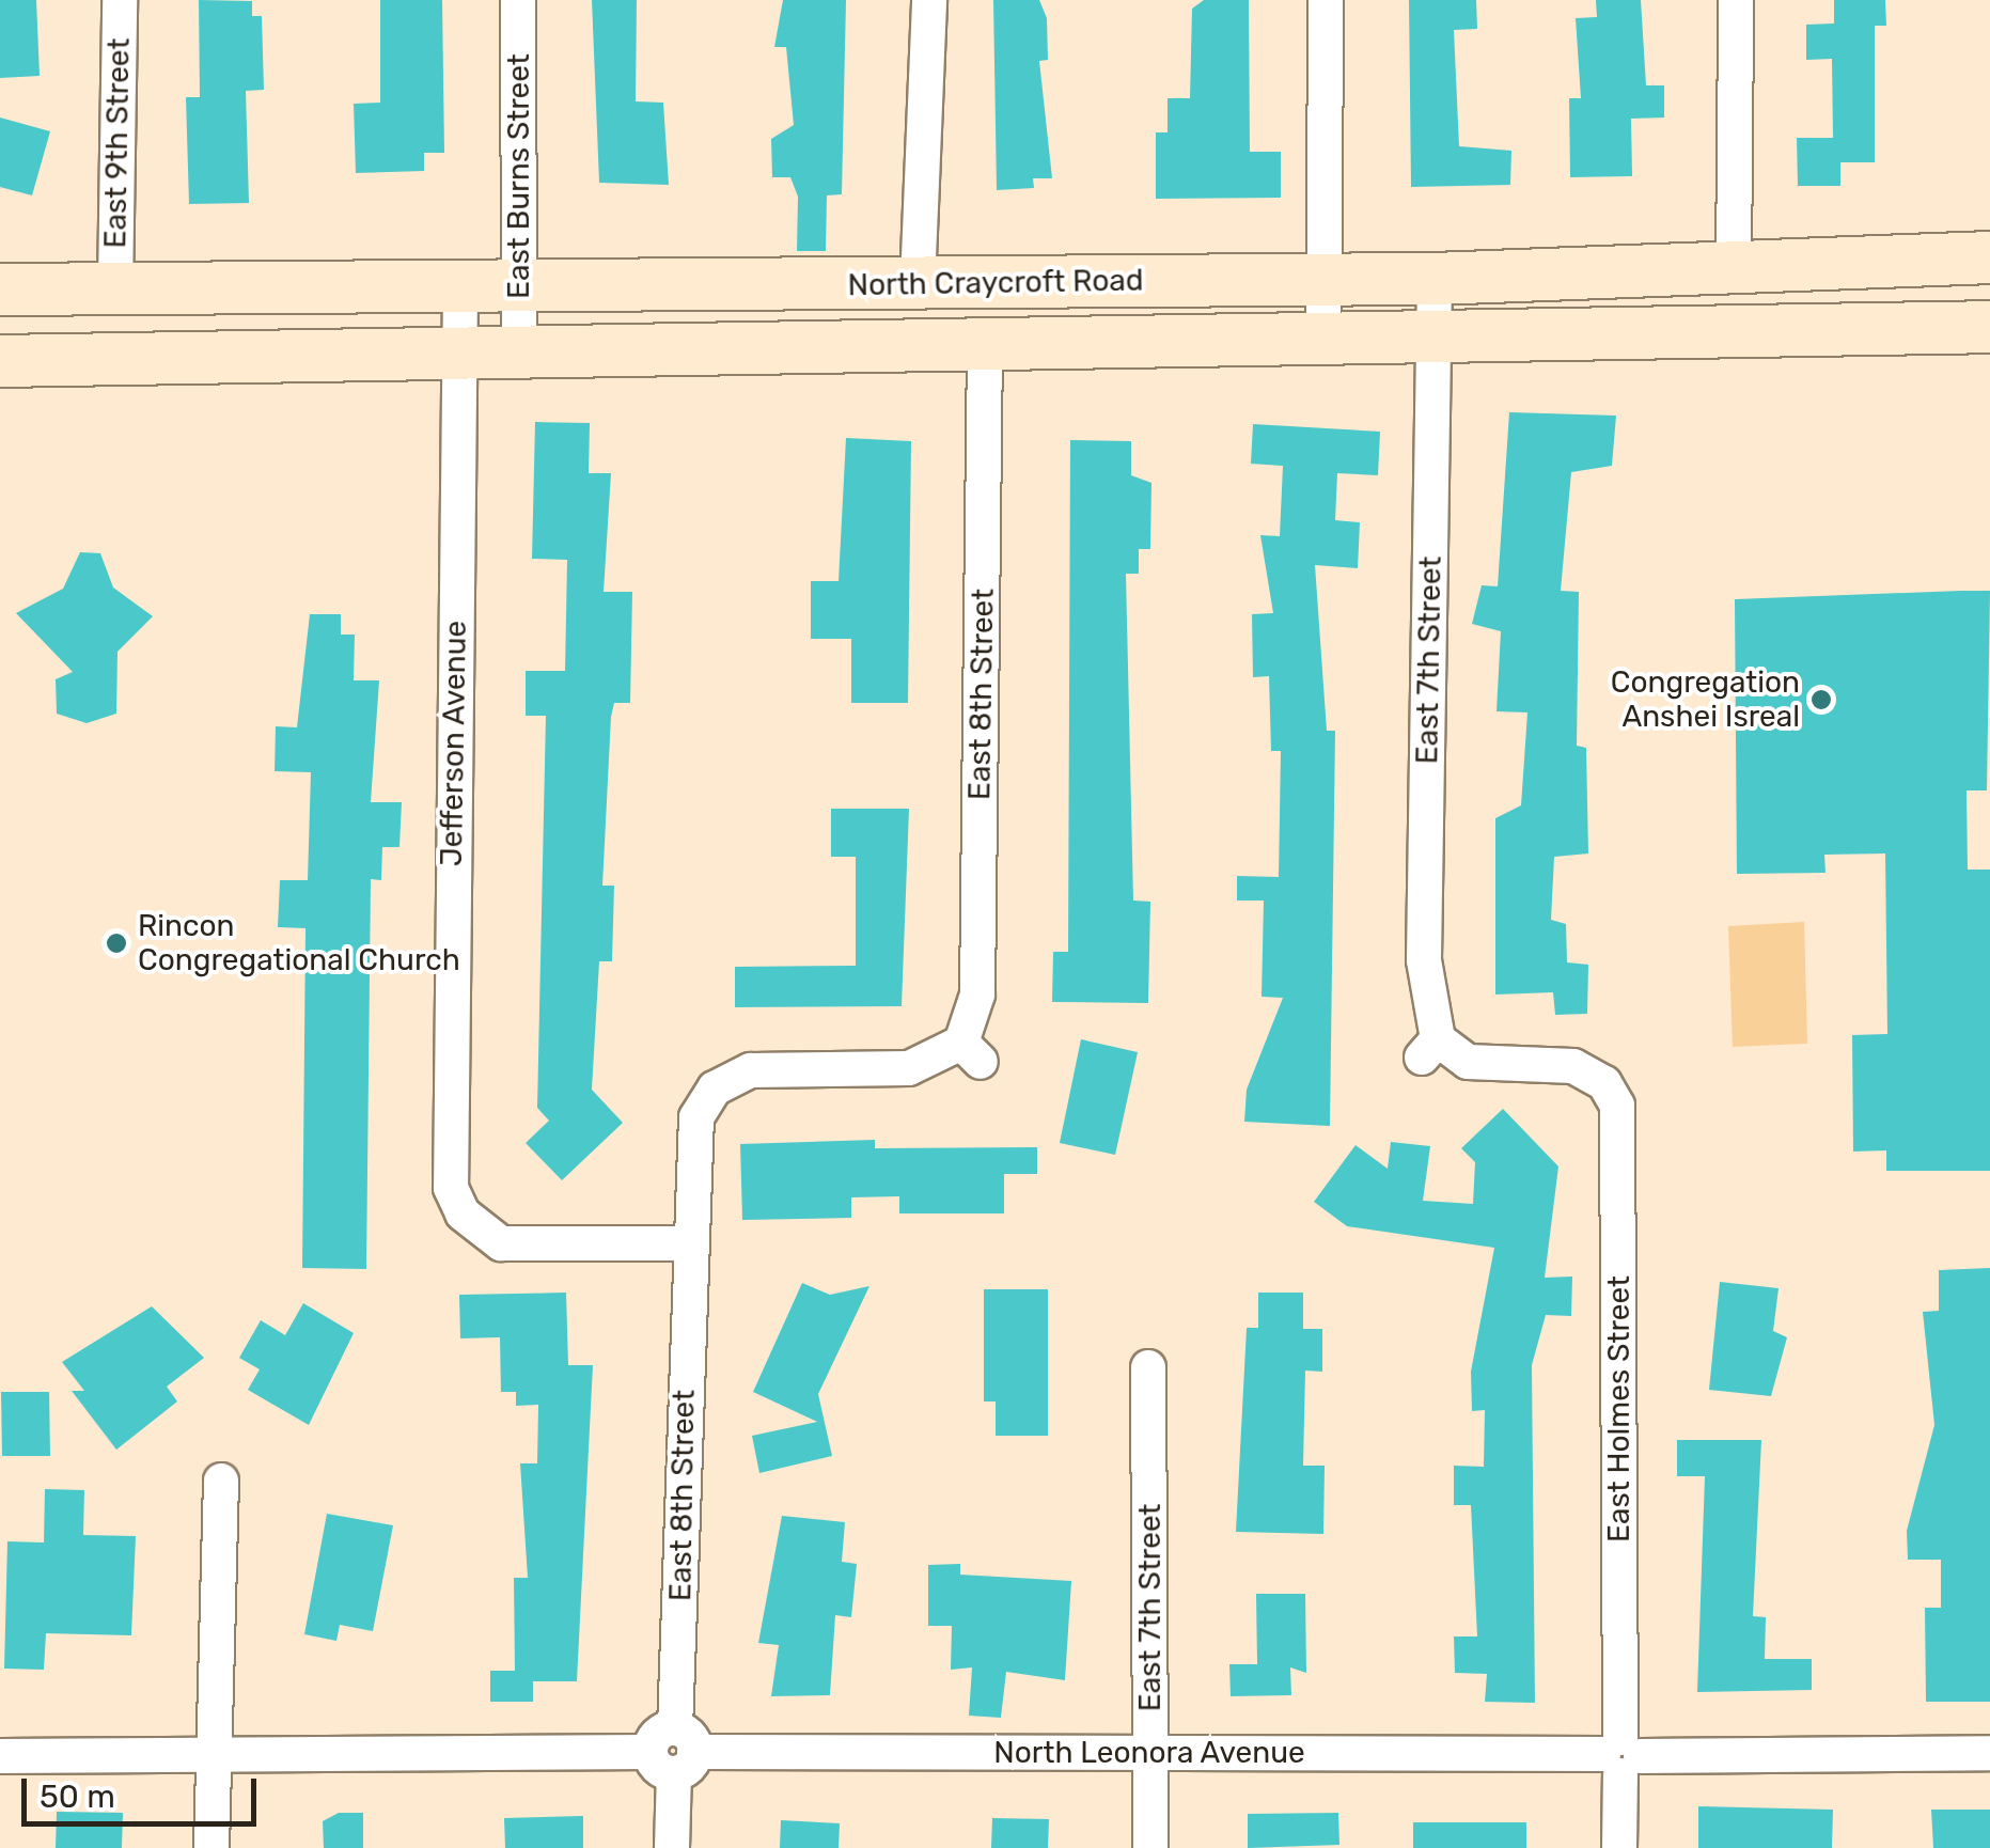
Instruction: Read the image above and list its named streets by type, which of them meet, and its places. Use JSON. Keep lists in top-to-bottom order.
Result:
{
  "streets": {
    "main road": ["North Craycroft Road"],
    "street": [
      "East 9th Street",
      "East Burns Street",
      "East 7th Street",
      "East 8th Street",
      "Jefferson Avenue",
      "East Holmes Street",
      "North Leonora Avenue"
    ]
  },
  "crossings": [
    ["East 9th Street", "North Craycroft Road"],
    ["East Burns Street", "North Craycroft Road"],
    ["North Craycroft Road", "East 7th Street"],
    ["North Craycroft Road", "East 8th Street"],
    ["North Craycroft Road", "Jefferson Avenue"],
    ["East 7th Street", "East Holmes Street"],
    ["East 7th Street", "North Leonora Avenue"],
    ["East 8th Street", "Jefferson Avenue"],
    ["East 8th Street", "North Leonora Avenue"],
    ["East Holmes Street", "North Leonora Avenue"]
  ],
  "places": ["Congregation Anshei Isreal", "Rincon Congregational Church"],
  "scale_bar": "50 m"
}
